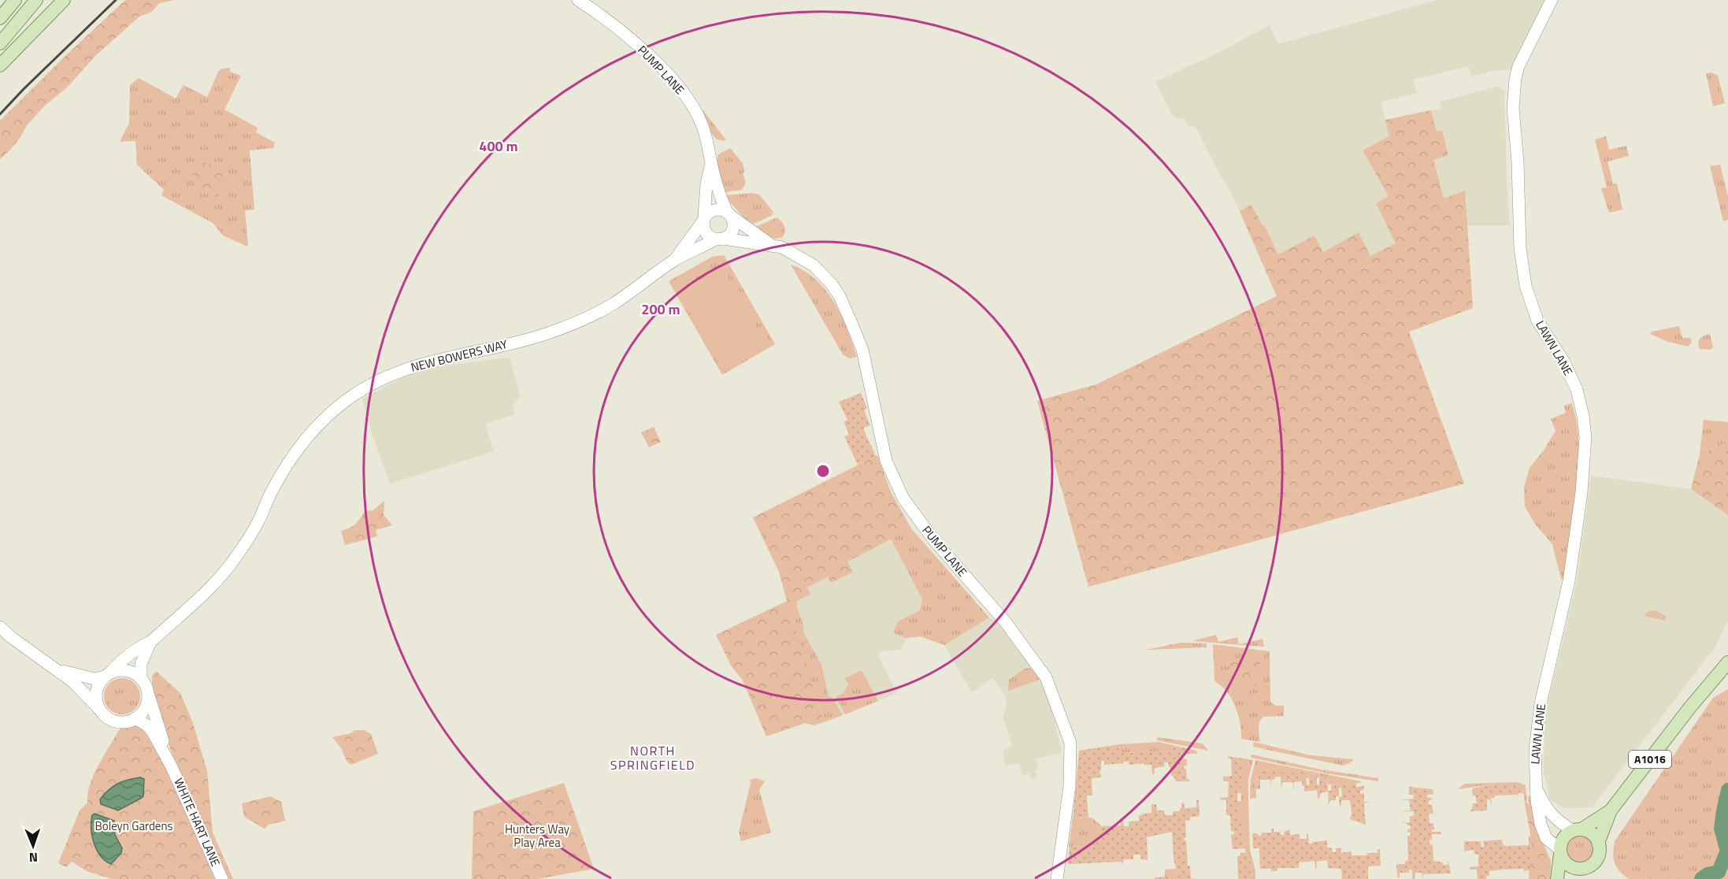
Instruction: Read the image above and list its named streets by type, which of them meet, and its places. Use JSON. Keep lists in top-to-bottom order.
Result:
{
  "streets": {
    "main road": ["A1016"],
    "street": [
      "PUMP LANE",
      "LAWN LANE",
      "NEW BOWERS WAY",
      "WHITE HART LANE"
    ]
  },
  "crossings": [
    ["PUMP LANE", "NEW BOWERS WAY"],
    ["LAWN LANE", "A1016"],
    ["NEW BOWERS WAY", "WHITE HART LANE"]
  ],
  "districts": ["NORTH SPRINGFIELD"],
  "parks": ["Boleyn Gardens", "Hunters Way Play Area"],
  "north": "bottom",
  "rings": ["400 m", "200 m"]
}
